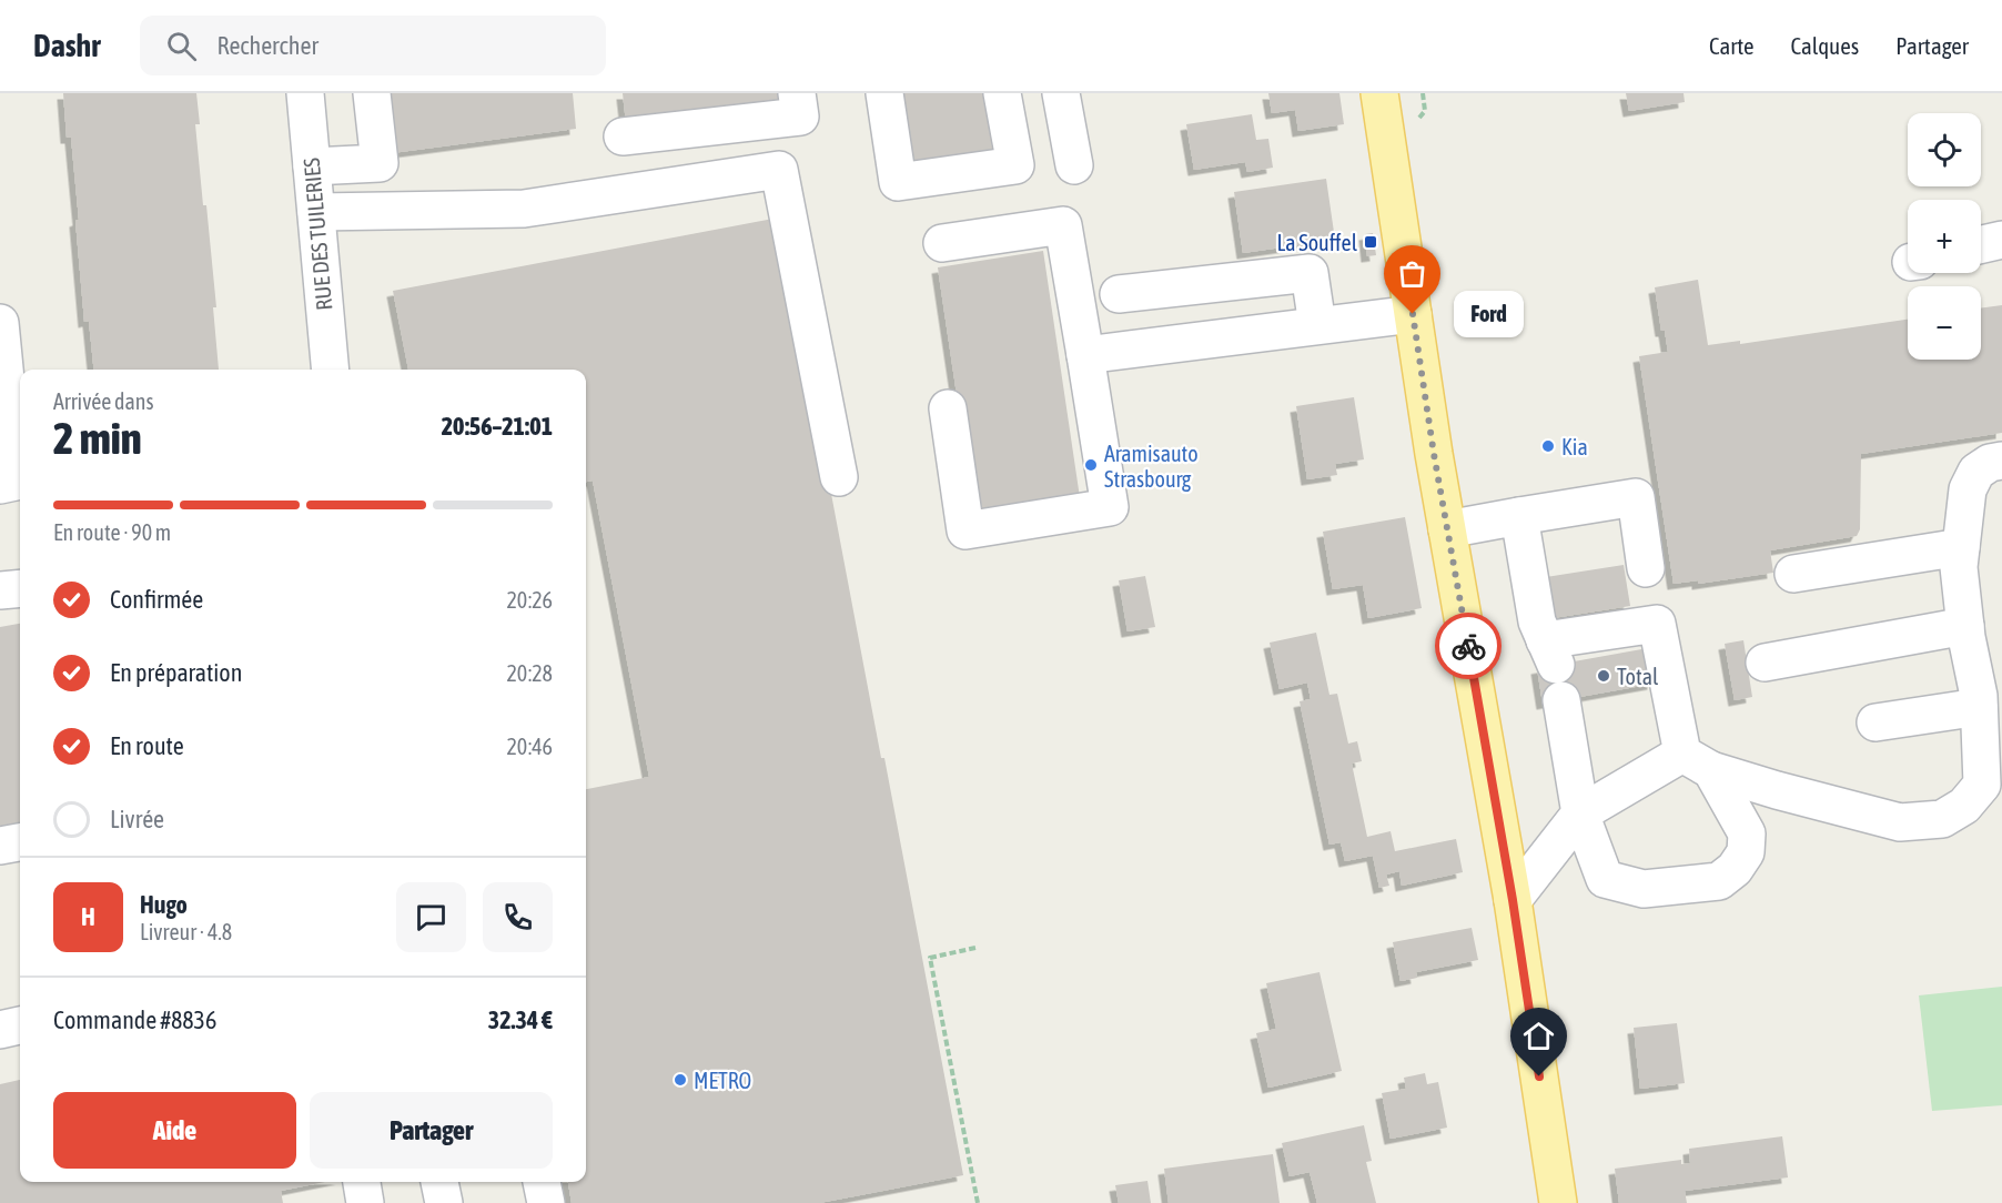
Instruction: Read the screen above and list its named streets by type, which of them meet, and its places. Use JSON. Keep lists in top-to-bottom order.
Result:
{
  "streets": {
    "street": ["RUE DES TUILERIES"]
  },
  "places": {
    "transit": ["La Souffel"],
    "other": [
      "Ford",
      "Kia",
      "Aramisauto Strasbourg",
      "Total",
      "METRO"
    ]
  },
  "page": {
    "header": "Dashr",
    "search": "Rechercher",
    "nav": ["Carte", "Calques", "Partager"],
    "map_buttons": ["+", "−"],
    "bubble": "Ford",
    "heading": ["2 min", "Arrivée dans", "20:56–21:01"],
    "panel": [
      "Hugo",
      "Livreur · 4.8",
      "Commande #8836",
      "32.34 €"
    ],
    "bar": "En route · 90 m",
    "list": [
      ["Confirmée", "20:26"],
      ["En préparation", "20:28"],
      ["En route", "20:46"],
      "Livrée"
    ],
    "round": "H",
    "buttons": ["Aide", "Partager"]
  }
}
